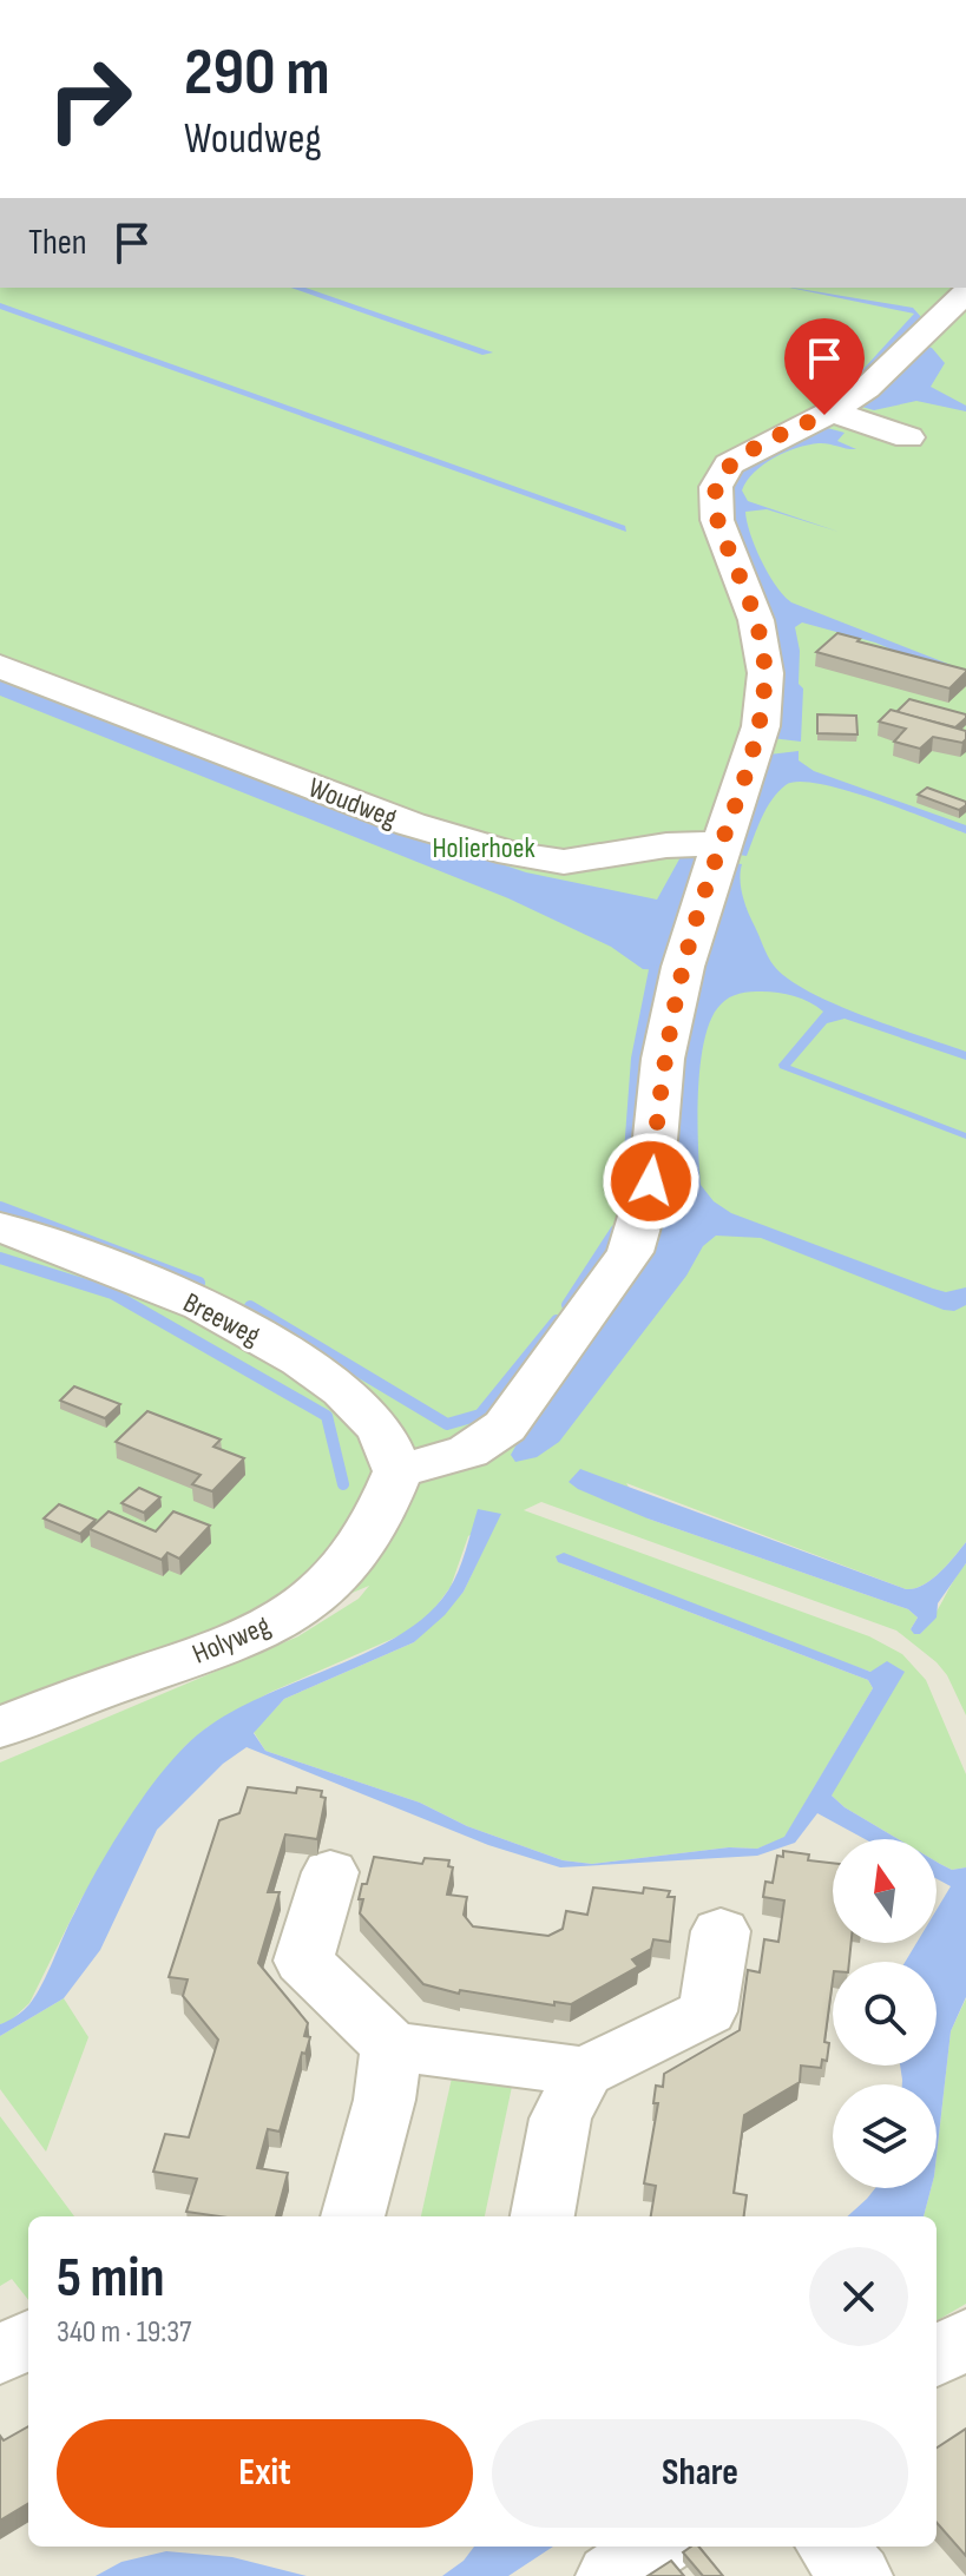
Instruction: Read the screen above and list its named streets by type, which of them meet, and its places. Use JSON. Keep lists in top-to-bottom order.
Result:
{
  "streets": {
    "street": ["Woudweg", "Breeweg", "Holyweg"]
  },
  "crossings": [
    ["Breeweg", "Holyweg"]
  ],
  "parks": ["Holierhoek"],
  "north": "top",
  "page": {
    "turn": ["290 m", "Woudweg"],
    "then": "Then",
    "heading": ["5 min", "340 m · 19:37"],
    "buttons": ["Exit", "Share"]
  }
}
